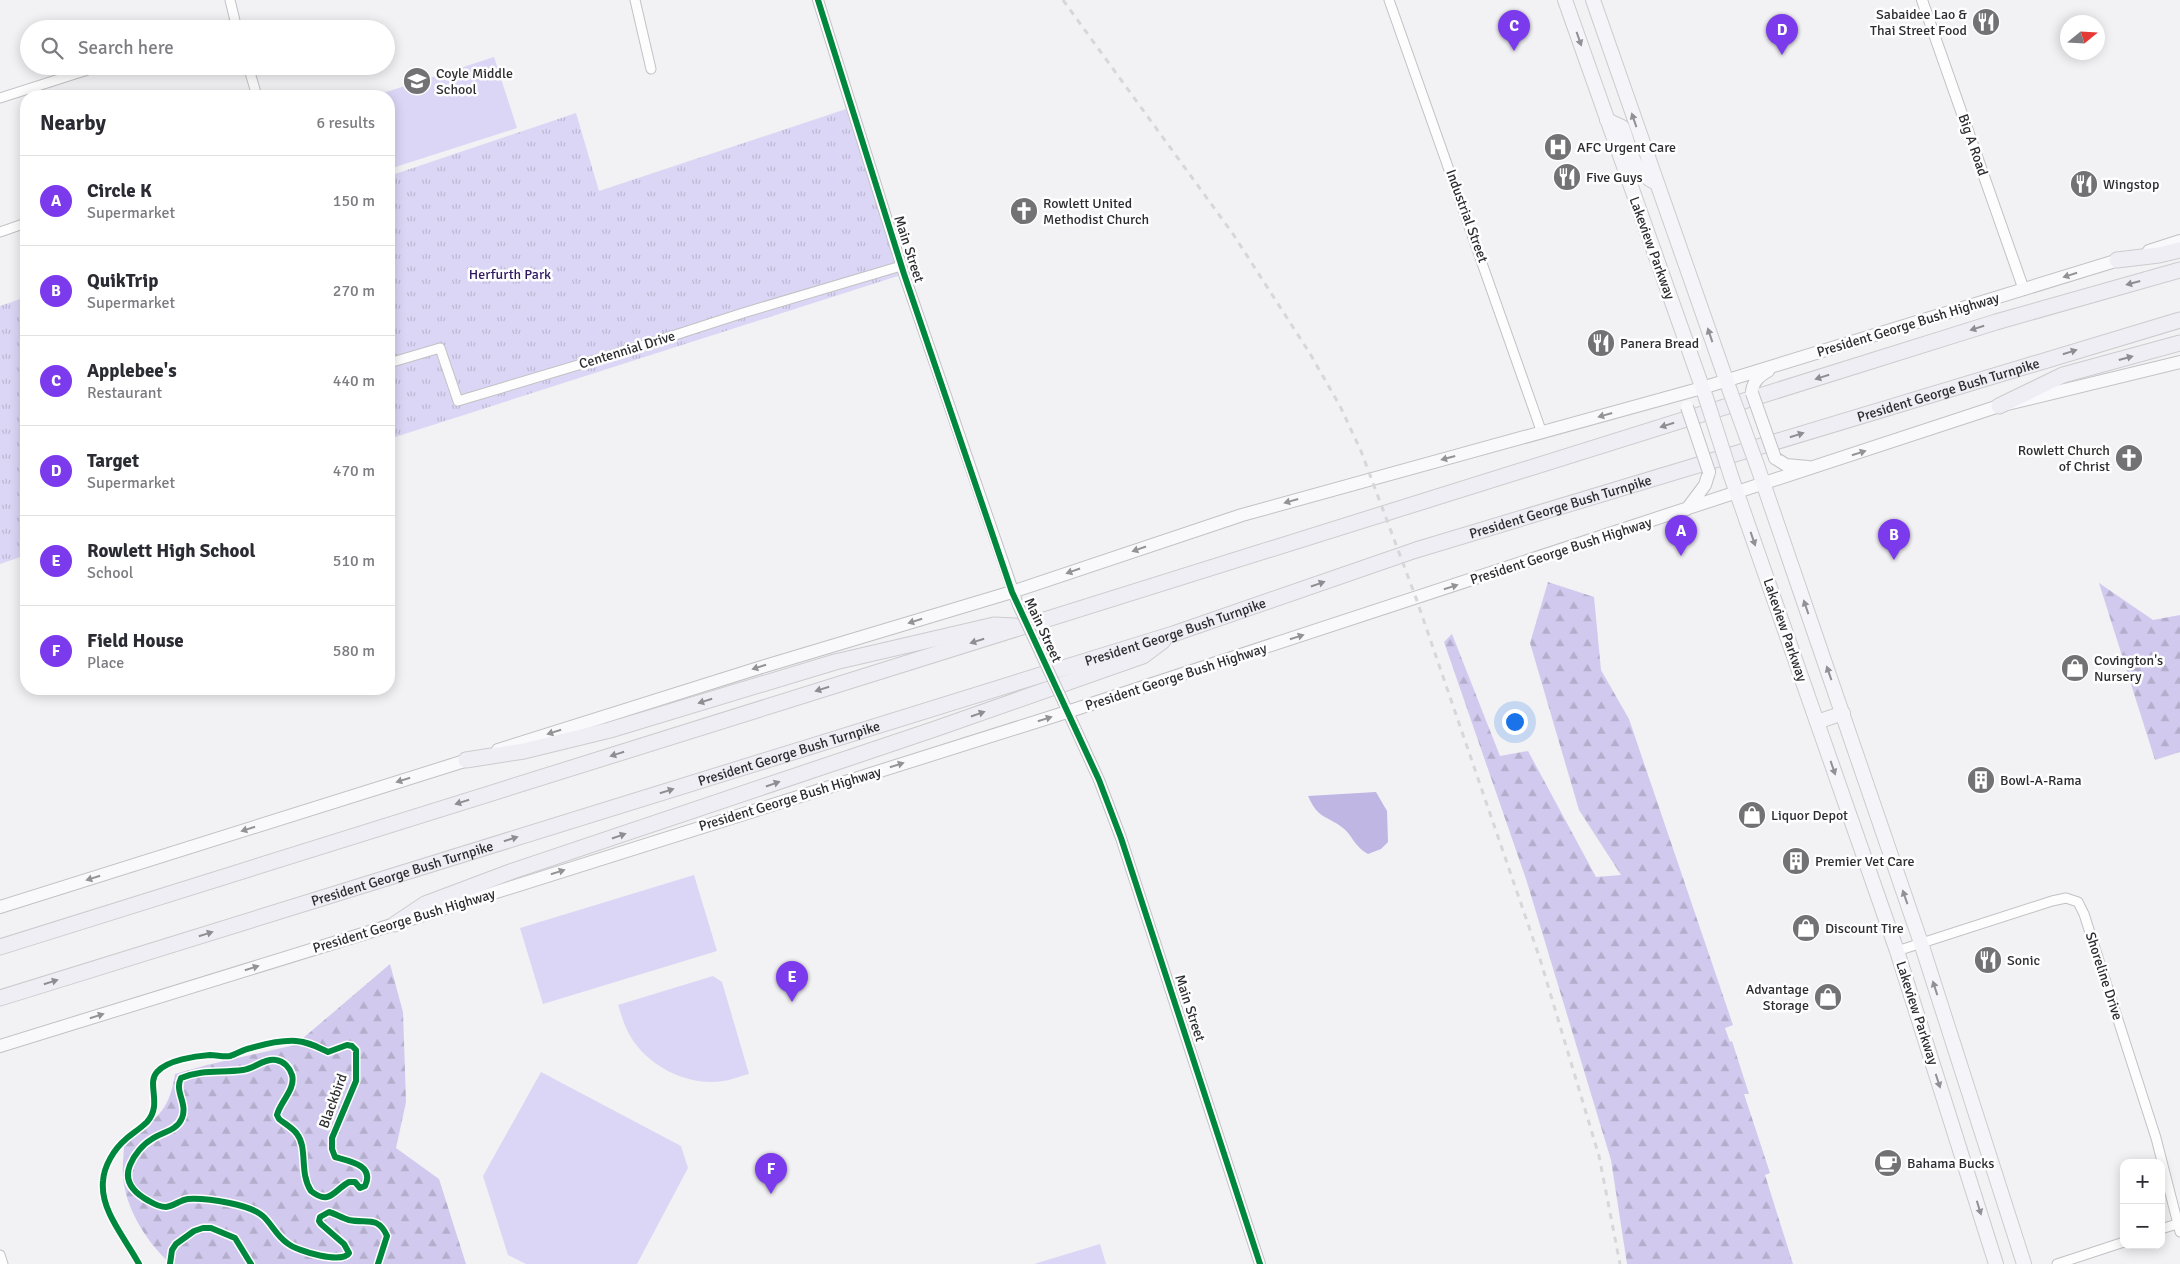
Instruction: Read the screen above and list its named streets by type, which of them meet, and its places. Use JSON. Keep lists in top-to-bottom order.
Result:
{
  "streets": {
    "highway": ["President George Bush Turnpike"],
    "main road": ["Lakeview Parkway", "President George Bush Highway"],
    "street": [
      "Big A Road",
      "Industrial Street",
      "Main Street",
      "Centennial Drive",
      "Shoreline Drive"
    ],
    "cycle path": ["Blackbird"]
  },
  "crossings": [
    ["Big A Road", "President George Bush Highway"],
    ["Industrial Street", "President George Bush Highway"],
    ["Lakeview Parkway", "President George Bush Highway"],
    ["Lakeview Parkway", "Shoreline Drive"],
    ["Main Street", "President George Bush Highway"],
    ["Main Street", "Centennial Drive"]
  ],
  "parks": ["Herfurth Park"],
  "places": {
    "restaurant": [
      "Sabaidee Lao & Thai Street Food",
      "Five Guys",
      "Wingstop",
      "Panera Bread",
      "Sonic"
    ],
    "school or university": ["Coyle Middle School"],
    "hospital": ["AFC Urgent Care"],
    "church": ["Rowlett United Methodist Church", "Rowlett Church of Christ"],
    "shop": [
      "Covington's Nursery",
      "Liquor Depot",
      "Discount Tire",
      "Advantage Storage"
    ],
    "building": ["Bowl-A-Rama", "Premier Vet Care"],
    "cafe": ["Bahama Bucks"]
  },
  "north": "right",
  "page": {
    "pins": [
      "C",
      "D",
      "A",
      "B",
      "E",
      "F"
    ],
    "search": "Search here",
    "heading": ["Nearby", "6 results"],
    "list": [
      {
        "mark": "A",
        "name": "Circle K",
        "note": "Supermarket",
        "value": "150 m"
      },
      {
        "mark": "B",
        "name": "QuikTrip",
        "note": "Supermarket",
        "value": "270 m"
      },
      {
        "mark": "C",
        "name": "Applebee's",
        "note": "Restaurant",
        "value": "440 m"
      },
      {
        "mark": "D",
        "name": "Target",
        "note": "Supermarket",
        "value": "470 m"
      },
      {
        "mark": "E",
        "name": "Rowlett High School",
        "note": "School",
        "value": "510 m"
      },
      {
        "mark": "F",
        "name": "Field House",
        "note": "Place",
        "value": "580 m"
      }
    ],
    "map_buttons": ["+", "−"]
  }
}
